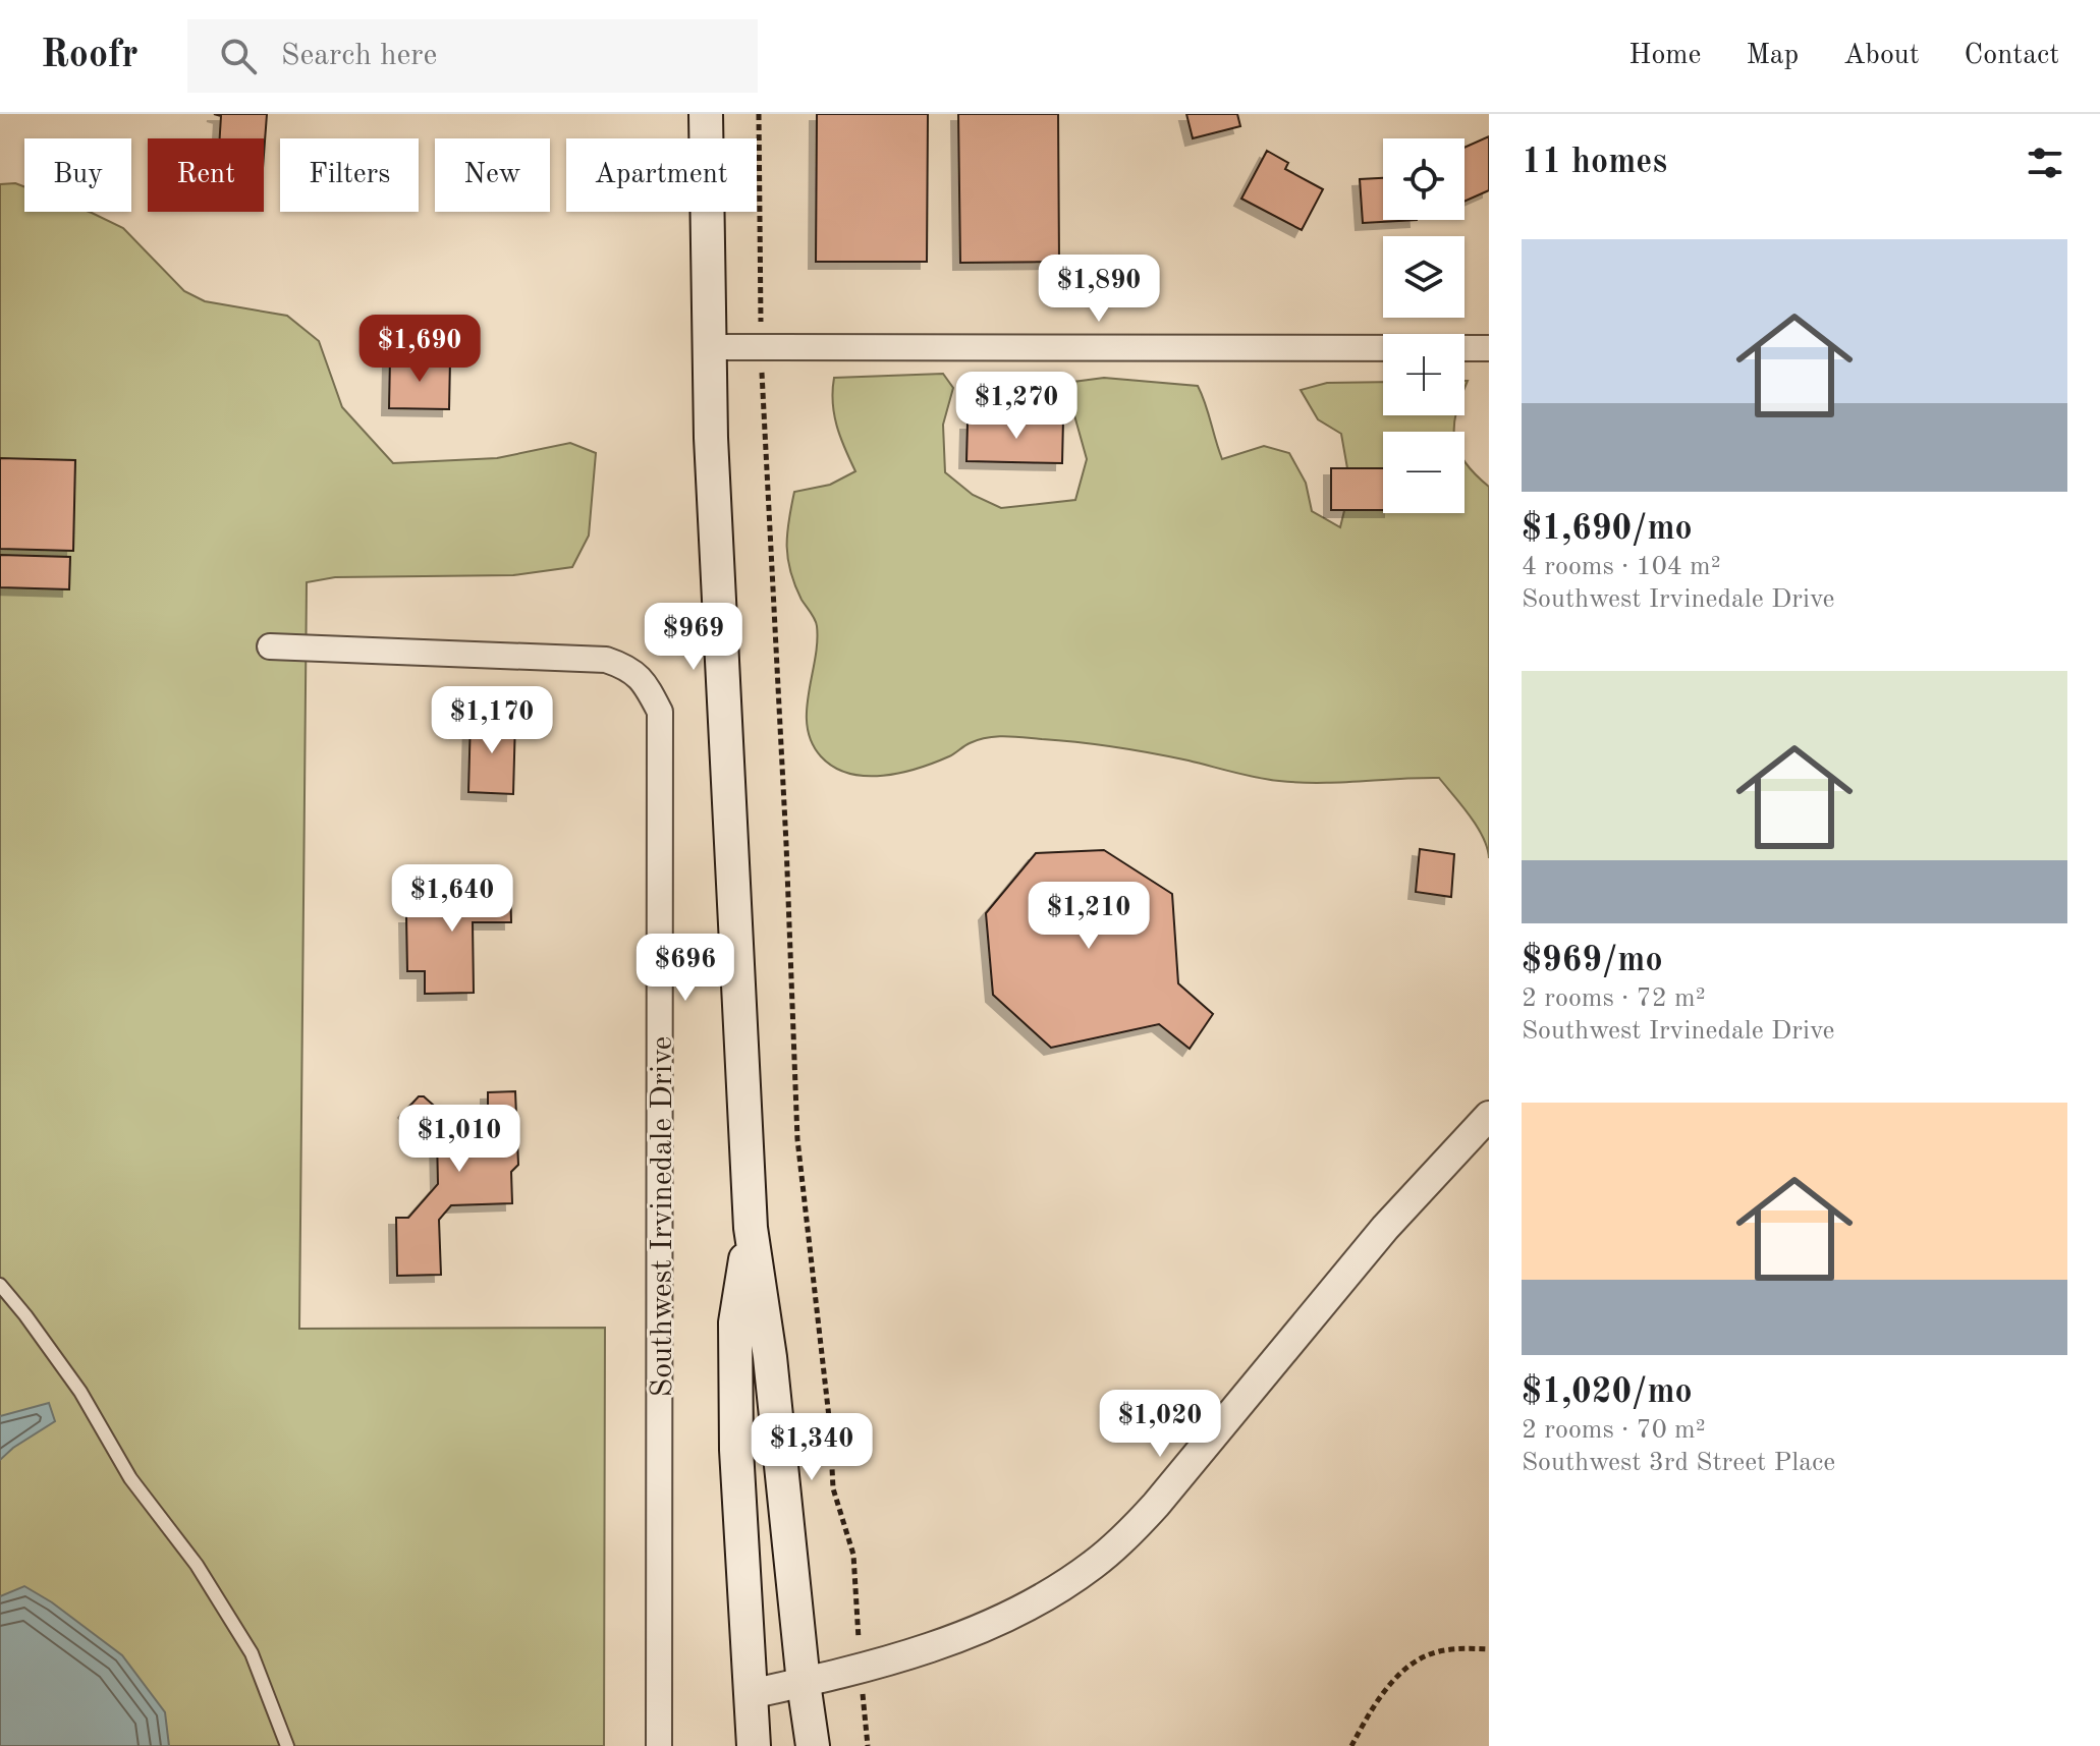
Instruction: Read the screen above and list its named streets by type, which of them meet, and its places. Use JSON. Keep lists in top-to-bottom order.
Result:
{
  "streets": {
    "street": ["Southwest Irvinedale Drive"]
  },
  "page": {
    "header": "Roofr",
    "search": "Search here",
    "nav": [
      "Home",
      "Map",
      "About",
      "Contact"
    ],
    "heading": "11 homes",
    "map_buttons": ["+", "−"],
    "chip": [
      "Buy",
      "Rent",
      "Filters",
      "New",
      "Apartment"
    ],
    "list": [
      {
        "name": "$1,690/mo",
        "note": "4 rooms · 104 m² · Southwest Irvinedale Drive"
      },
      {
        "name": "$969/mo",
        "note": "2 rooms · 72 m² · Southwest Irvinedale Drive"
      },
      {
        "name": "$1,020/mo",
        "note": "2 rooms · 70 m² · Southwest 3rd Street Place"
      }
    ],
    "price": [
      "$1,890",
      "$1,690",
      "$1,270",
      "$969",
      "$1,170",
      "$1,640",
      "$1,210",
      "$696",
      "$1,010",
      "$1,020",
      "$1,340"
    ]
  }
}
